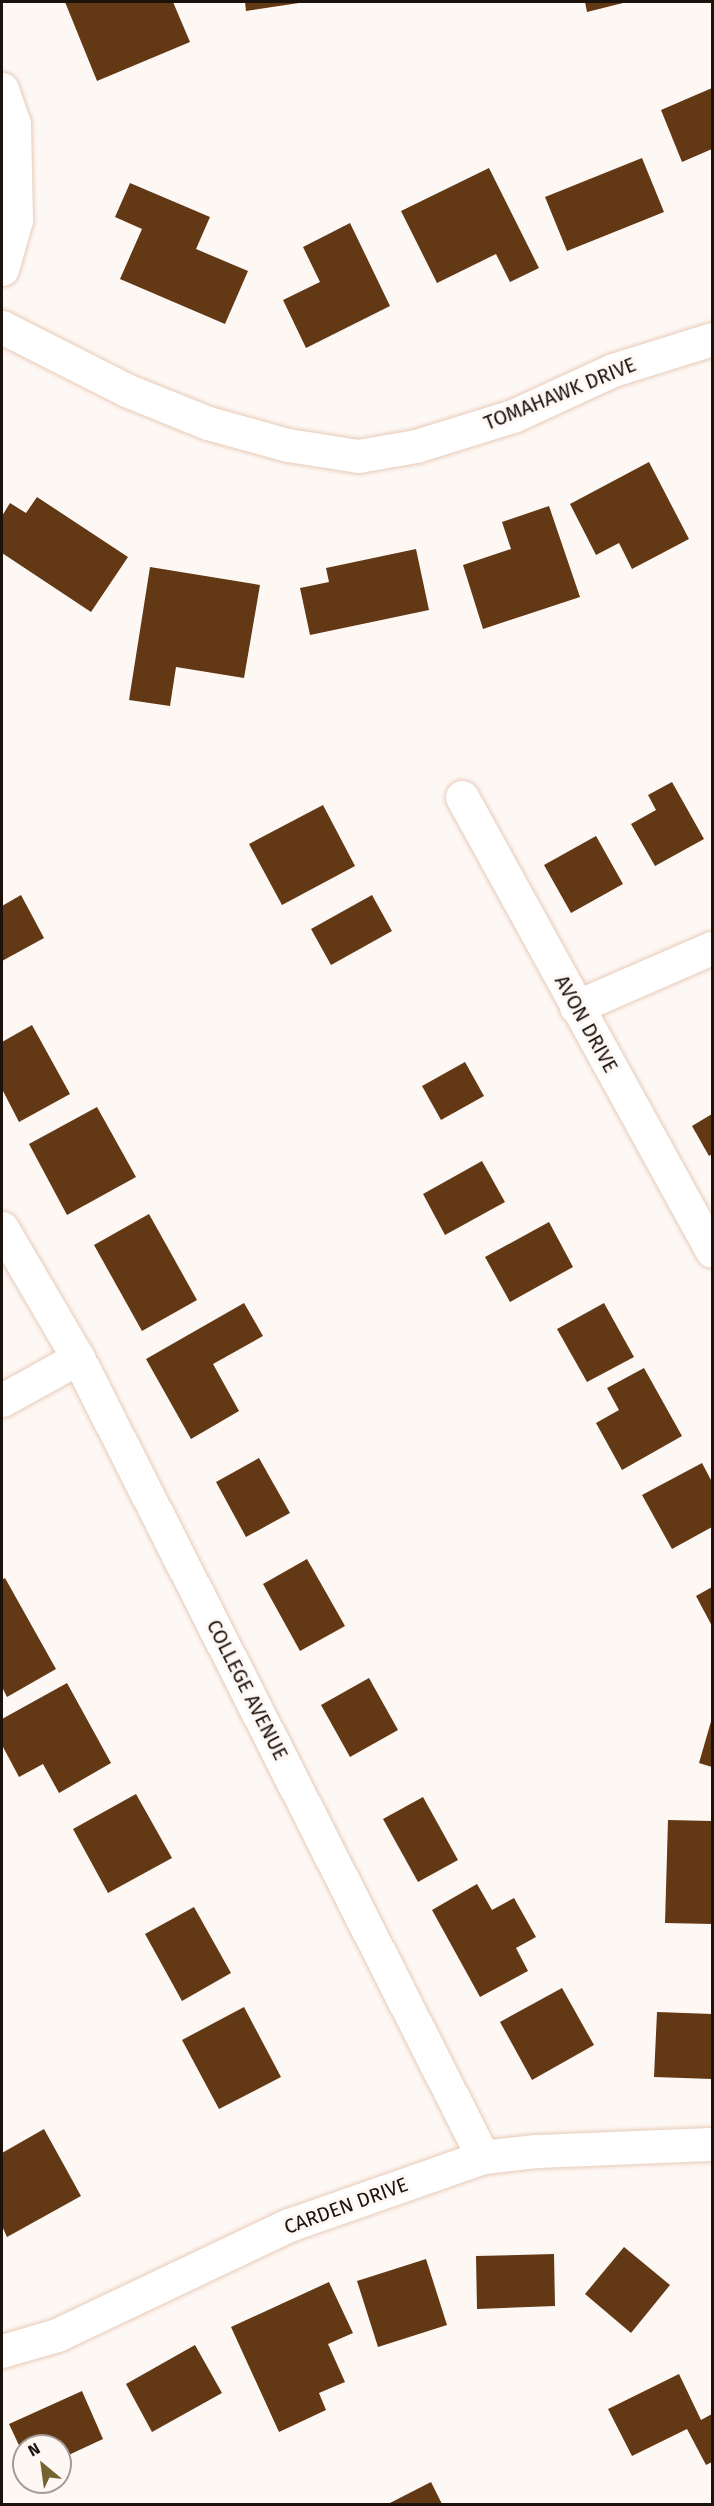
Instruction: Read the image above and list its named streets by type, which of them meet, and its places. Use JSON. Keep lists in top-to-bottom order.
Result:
{
  "streets": {
    "street": [
      "TOMAHAWK DRIVE",
      "AVON DRIVE",
      "COLLEGE AVENUE",
      "CARDEN DRIVE"
    ]
  },
  "crossings": [
    ["COLLEGE AVENUE", "CARDEN DRIVE"]
  ],
  "north": "top left"
}
